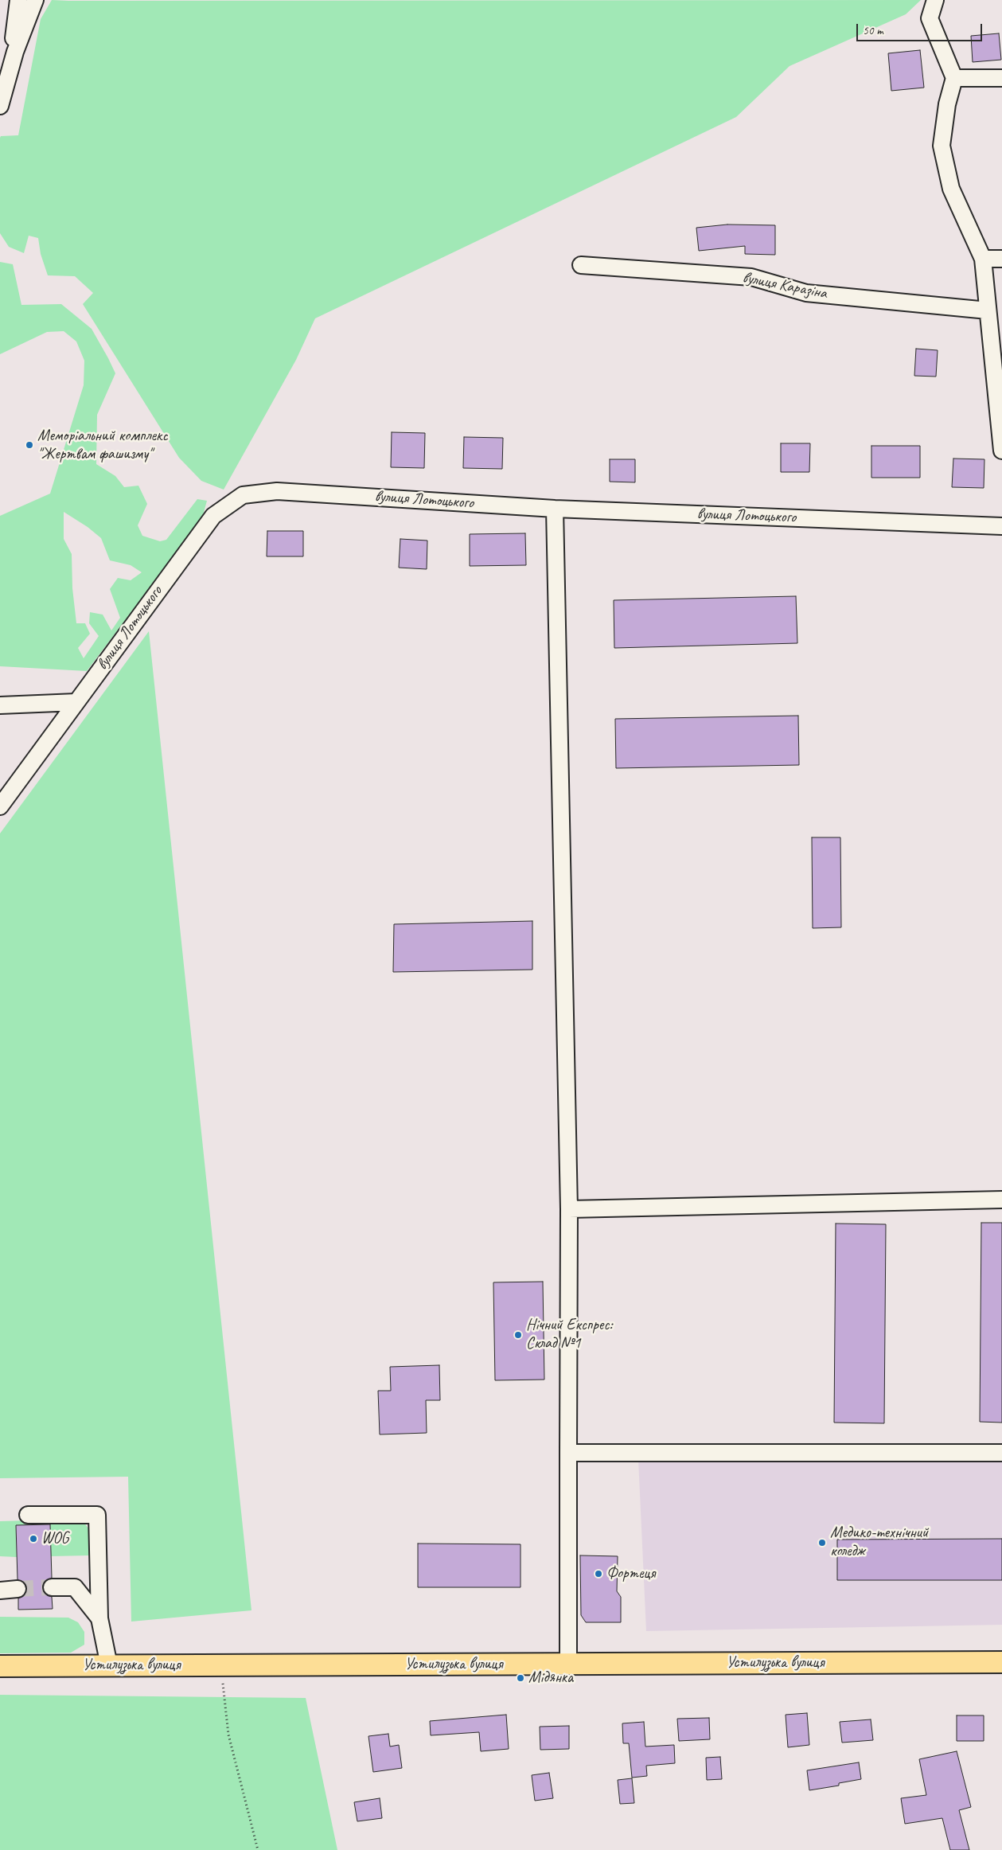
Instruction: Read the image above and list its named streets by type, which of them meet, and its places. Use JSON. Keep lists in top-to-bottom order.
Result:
{
  "streets": {
    "main road": ["Устилузька вулиця"],
    "street": ["вулиця Каразіна", "вулиця Лотоцького"]
  },
  "places": [
    "Меморіальний комплекс \"Жертвам фашизму\"",
    "Нічний Експрес: Склад №1",
    "WOG",
    "Медико-технічний коледж",
    "Фортеця",
    "Мідянка"
  ],
  "scale_bar": "50 m"
}
